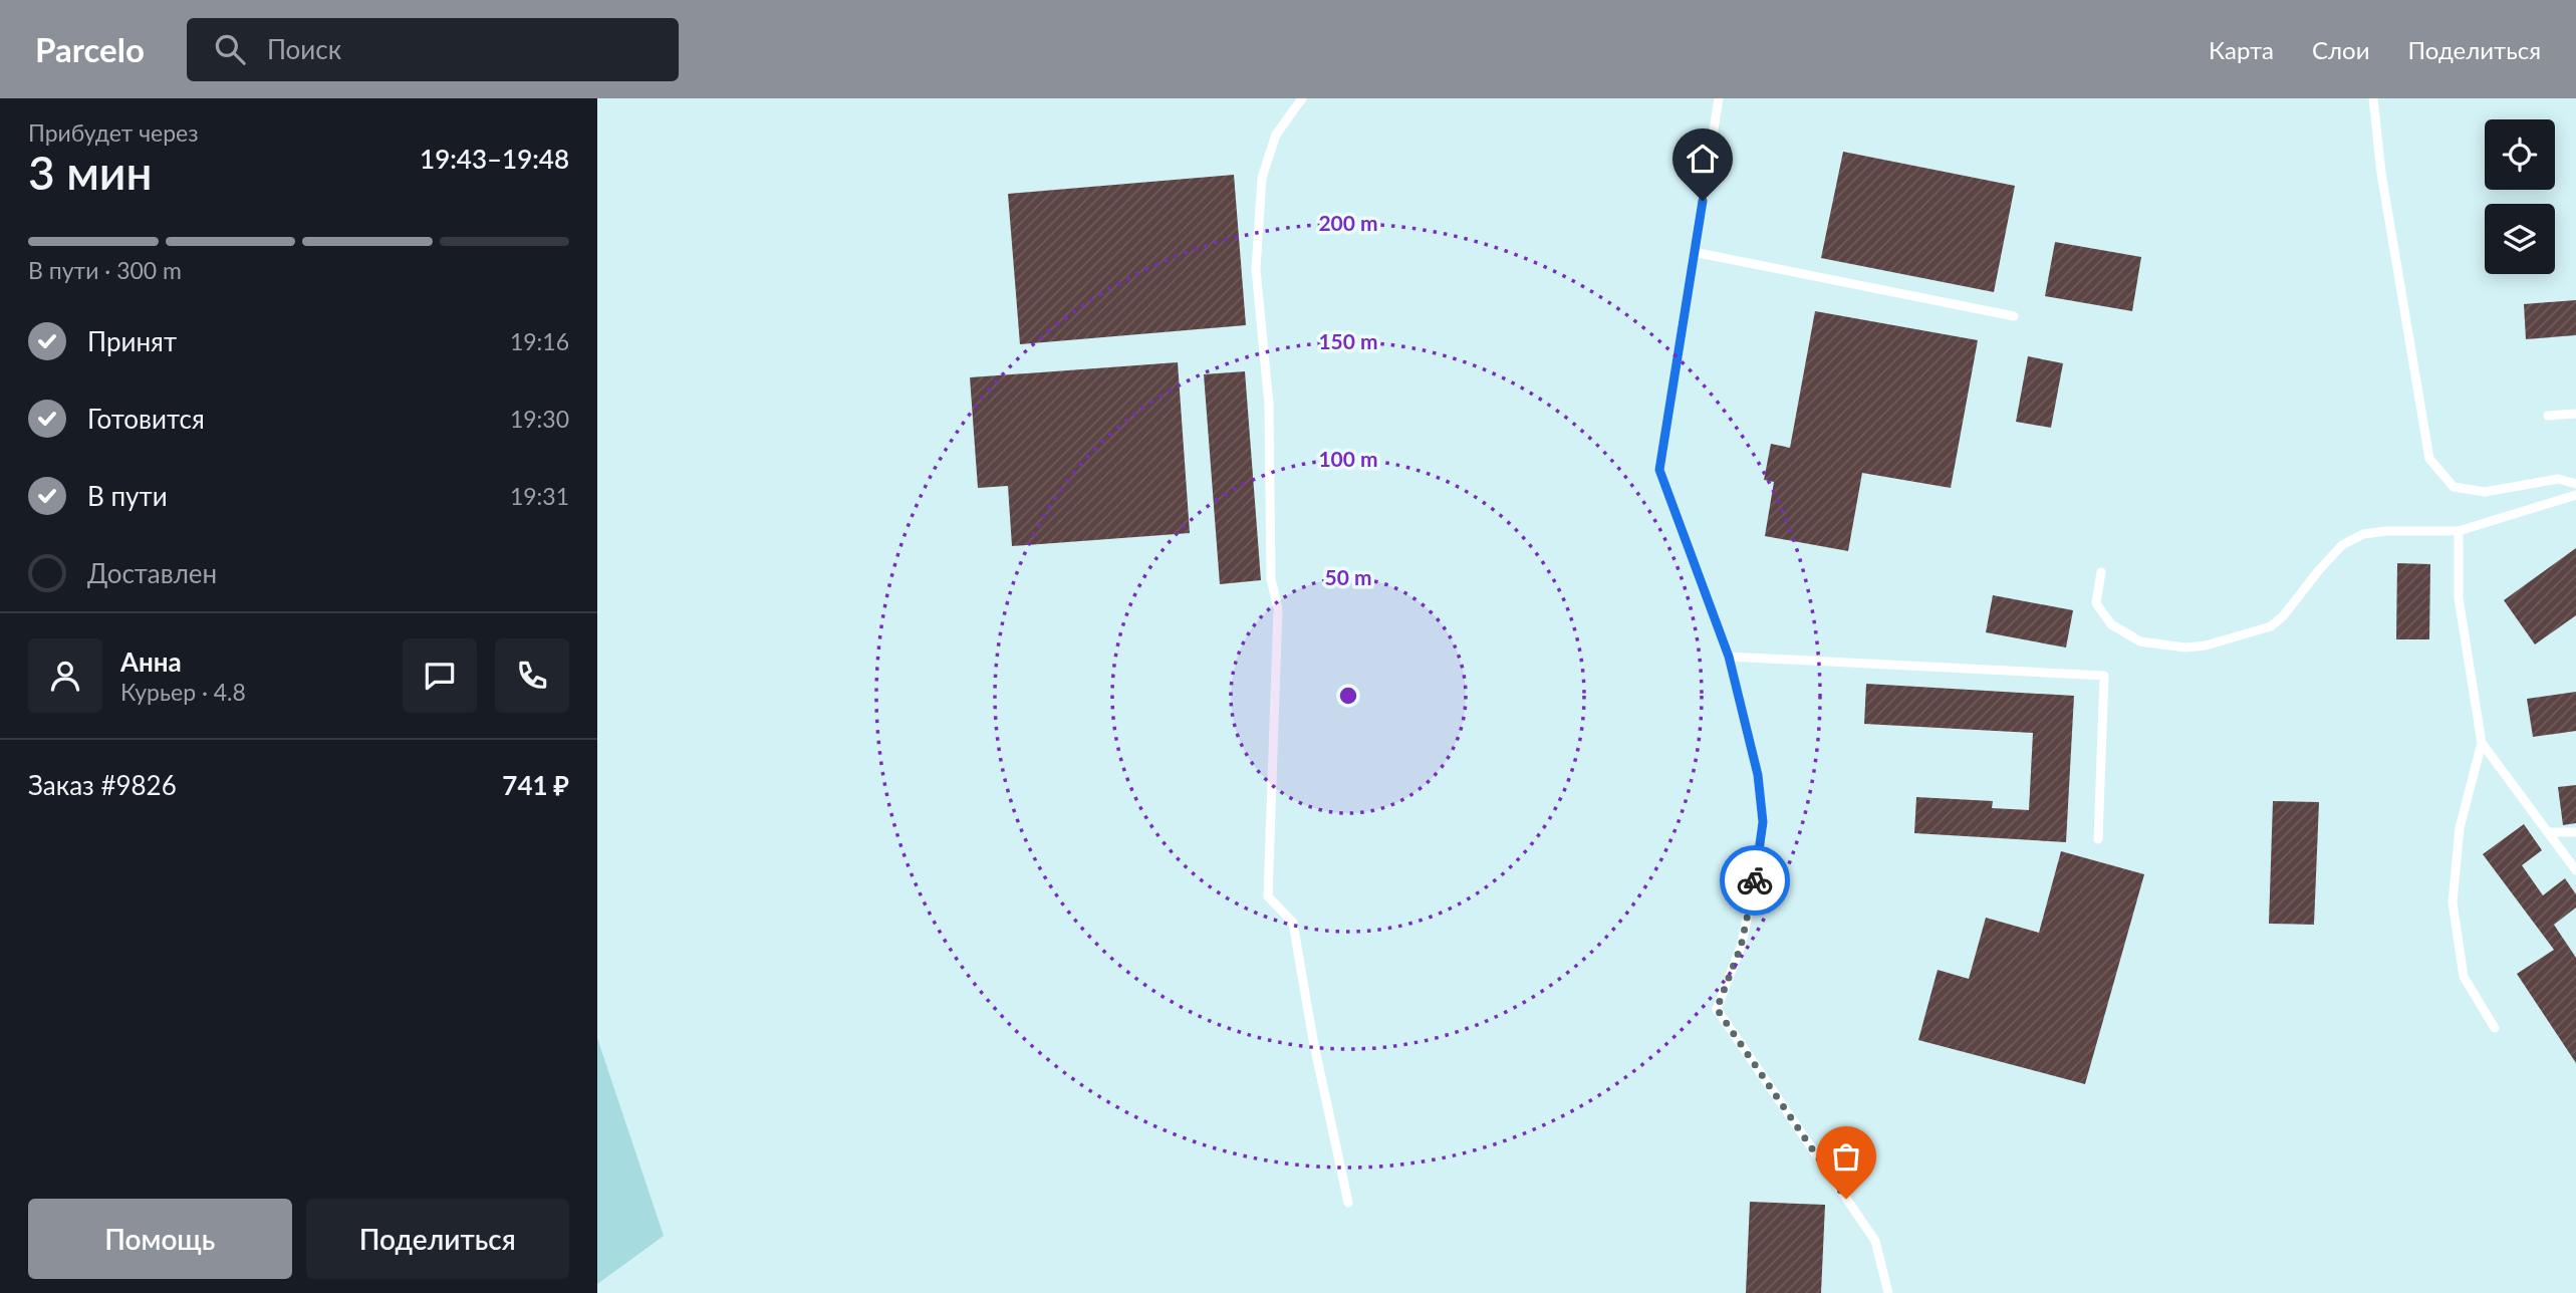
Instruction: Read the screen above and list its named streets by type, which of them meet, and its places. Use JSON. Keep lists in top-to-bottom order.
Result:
{
  "page": {
    "header": "Parcelo",
    "search": "Поиск",
    "nav": ["Карта", "Слои", "Поделиться"],
    "heading": ["3 мин", "Прибудет через", "19:43–19:48"],
    "panel": [
      "Анна",
      "Курьер · 4.8",
      "Заказ #9826",
      "741 ₽"
    ],
    "bar": "В пути · 300 m",
    "list": [
      ["Принят", "19:16"],
      ["Готовится", "19:30"],
      ["В пути", "19:31"],
      "Доставлен"
    ],
    "buttons": ["Помощь", "Поделиться"]
  },
  "rings": [
    "200 m",
    "150 m",
    "100 m",
    "50 m"
  ]
}
